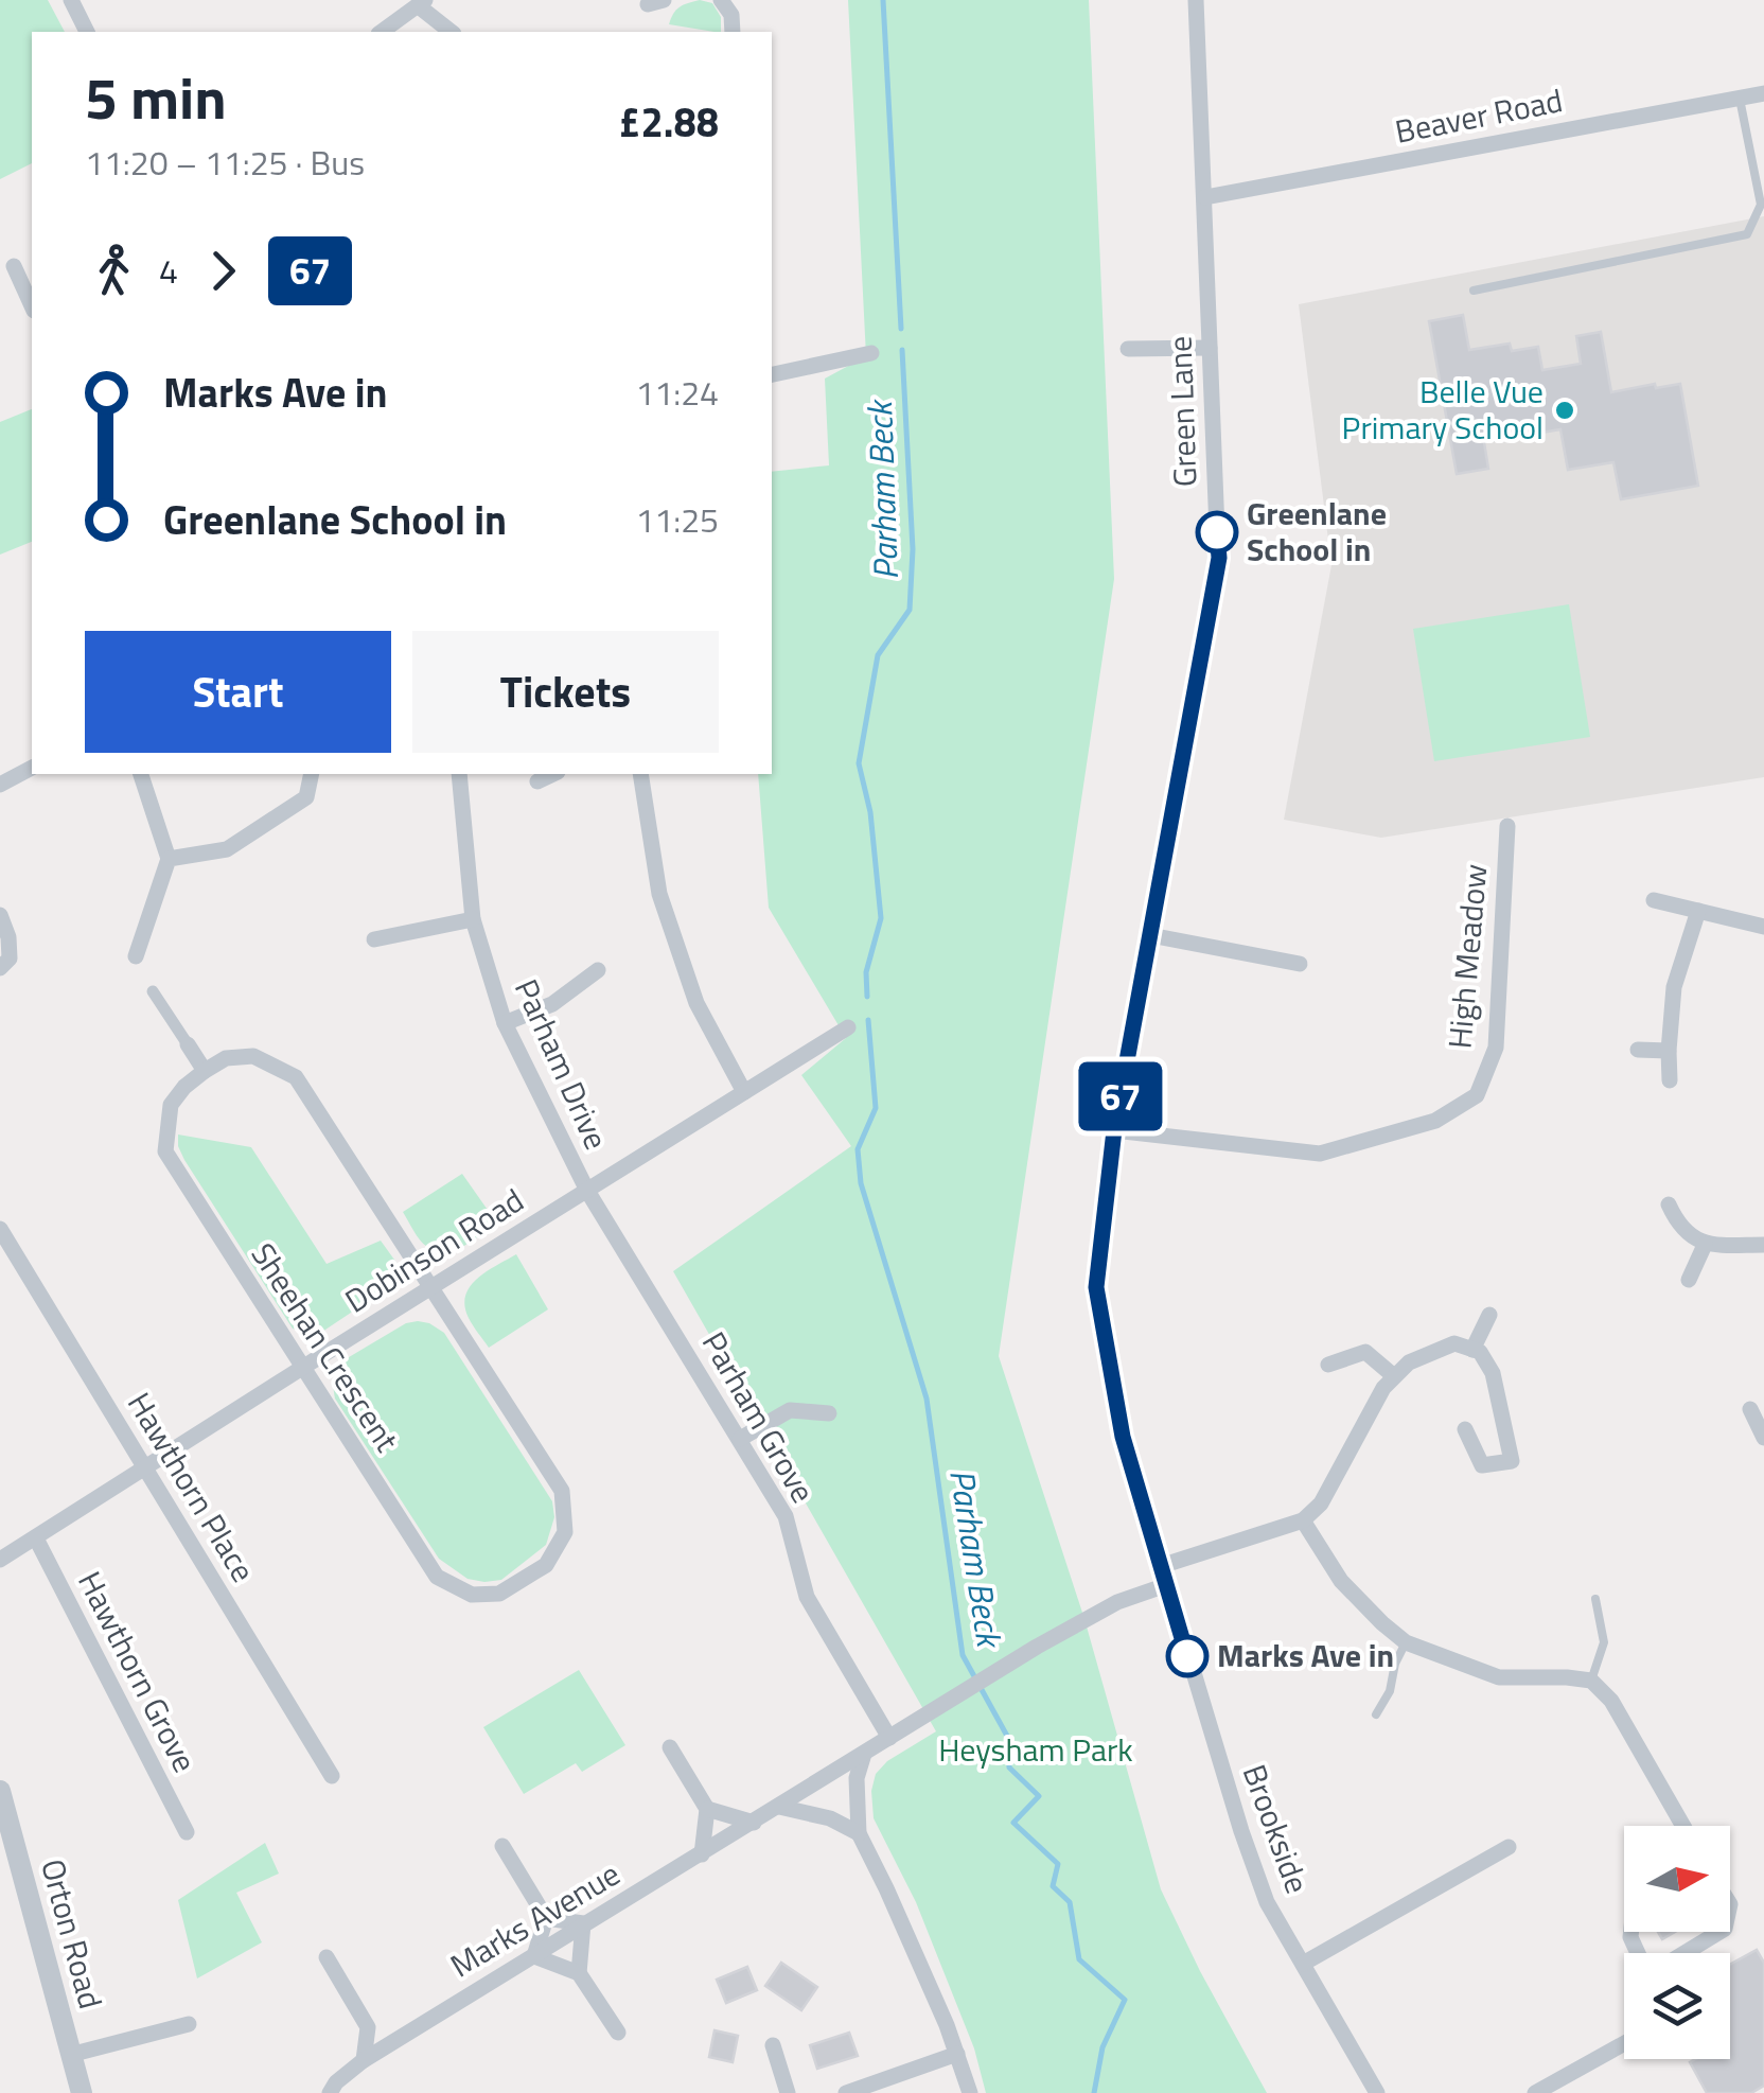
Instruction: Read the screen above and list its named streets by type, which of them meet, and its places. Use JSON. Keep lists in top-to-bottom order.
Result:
{
  "streets": {
    "street": [
      "Beaver Road",
      "Green Lane",
      "High Meadow",
      "Parham Drive",
      "Dobinson Road",
      "Sheehan Crescent",
      "Parham Grove",
      "Hawthorn Place",
      "Hawthorn Grove",
      "Brookside",
      "Marks Avenue",
      "Orton Road"
    ]
  },
  "crossings": [
    ["Beaver Road", "Green Lane"],
    ["Green Lane", "High Meadow"],
    ["Green Lane", "Brookside"],
    ["Parham Drive", "Dobinson Road"],
    ["Parham Drive", "Parham Grove"],
    ["Dobinson Road", "Sheehan Crescent"],
    ["Dobinson Road", "Parham Grove"],
    ["Dobinson Road", "Hawthorn Place"],
    ["Dobinson Road", "Hawthorn Grove"],
    ["Parham Grove", "Marks Avenue"],
    ["Brookside", "Marks Avenue"]
  ],
  "water": ["Parham Beck"],
  "parks": ["Heysham Park"],
  "places": ["Belle Vue Primary School", "Greenlane School in", "Marks Ave in"],
  "lines": ["bus line 67"],
  "north": "right",
  "page": {
    "on_map": "67",
    "heading": ["5 min", "11:20 – 11:25 · Bus", "£2.88"],
    "legs": ["4", "67"],
    "list": [
      {
        "name": "Marks Ave in",
        "value": "11:24"
      },
      {
        "name": "Greenlane School in",
        "value": "11:25"
      }
    ],
    "buttons": ["Start", "Tickets"]
  }
}
